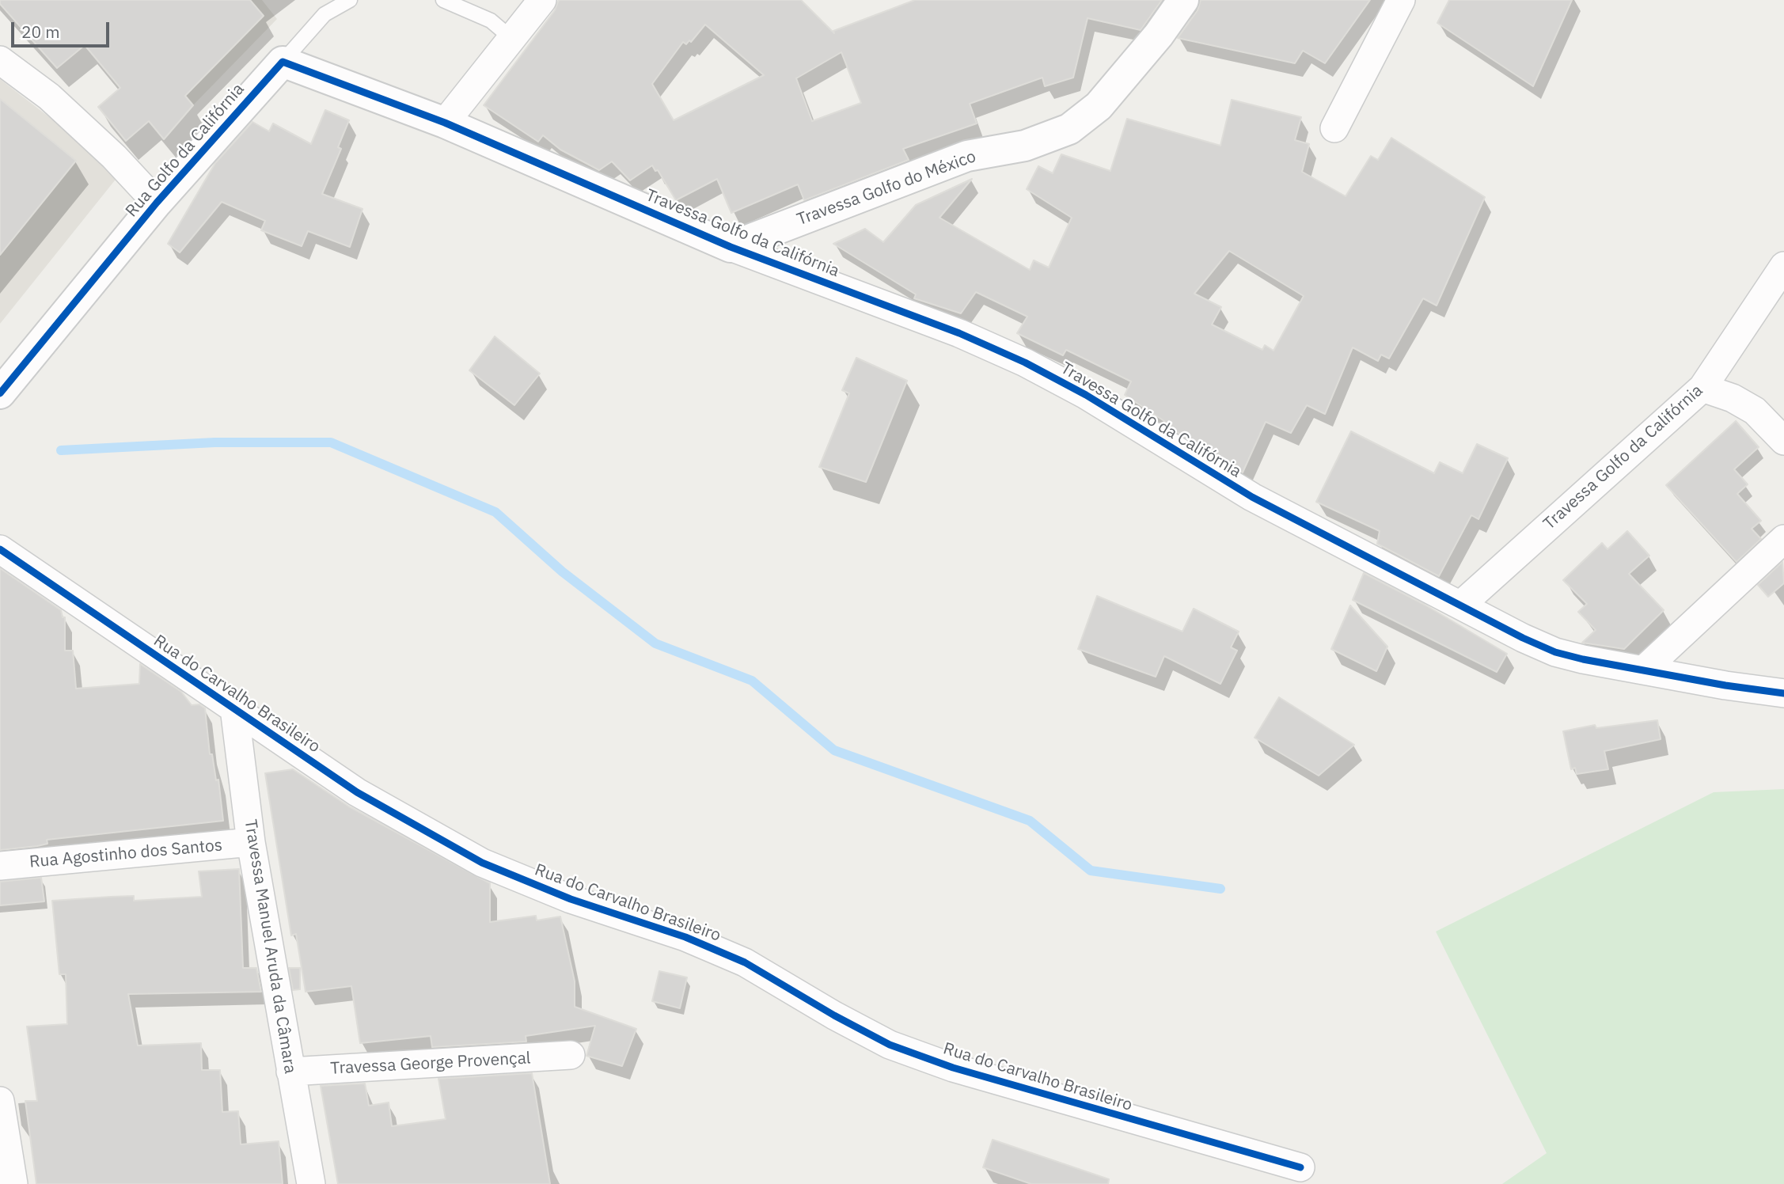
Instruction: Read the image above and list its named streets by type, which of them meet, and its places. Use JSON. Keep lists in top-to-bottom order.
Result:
{
  "streets": {
    "street": [
      "Rua Golfo da Califórnia",
      "Travessa Golfo do México",
      "Travessa Golfo da Califórnia",
      "Rua do Carvalho Brasileiro",
      "Rua Agostinho dos Santos",
      "Travessa Manuel Aruda da Câmara",
      "Travessa George Provençal"
    ]
  },
  "crossings": [
    ["Travessa Golfo do México", "Travessa Golfo da Califórnia"],
    ["Rua do Carvalho Brasileiro", "Travessa Manuel Aruda da Câmara"],
    ["Rua Agostinho dos Santos", "Travessa Manuel Aruda da Câmara"],
    ["Travessa Manuel Aruda da Câmara", "Travessa George Provençal"]
  ],
  "scale_bar": "20 m"
}
